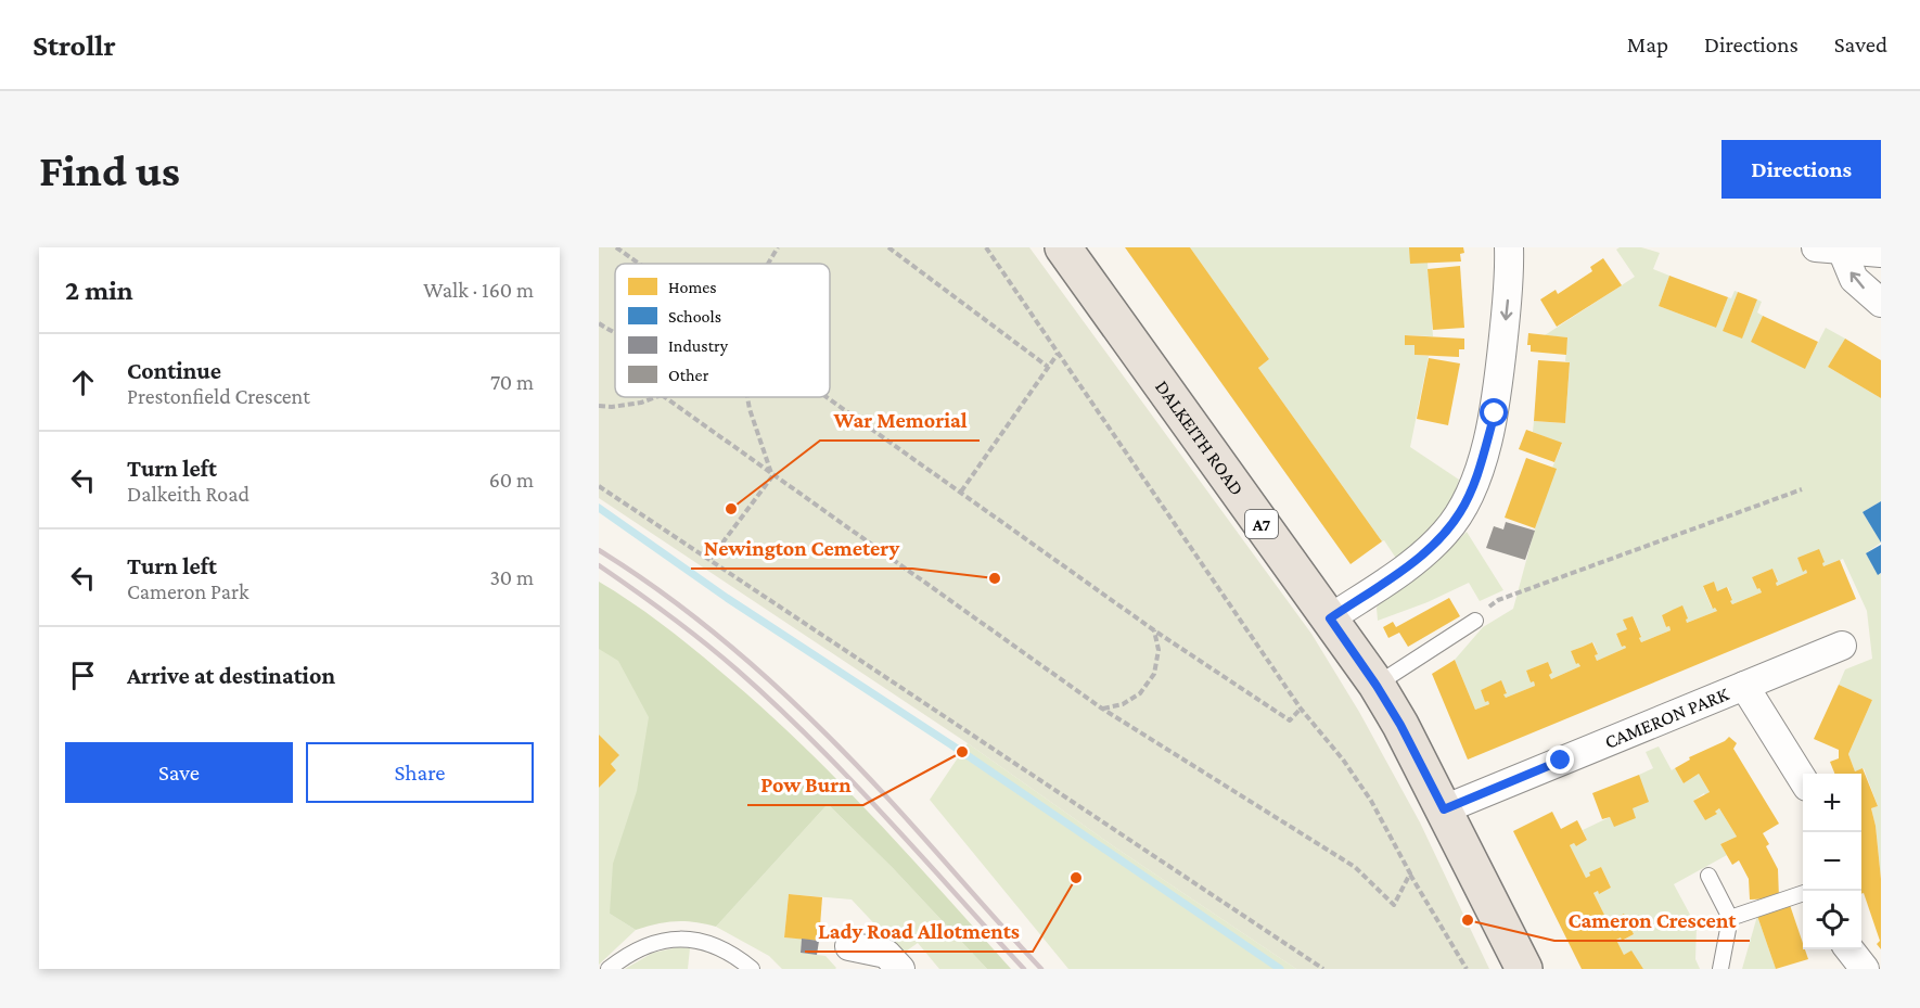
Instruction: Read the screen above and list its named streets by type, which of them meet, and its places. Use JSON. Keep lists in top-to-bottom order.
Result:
{
  "streets": {
    "main road": ["DALKEITH ROAD", "A7"],
    "street": ["CAMERON PARK"]
  },
  "crossings": [
    ["DALKEITH ROAD", "CAMERON PARK"]
  ],
  "places": [
    "War Memorial",
    "Newington Cemetery",
    "Pow Burn",
    "Lady Road Allotments",
    "Cameron Crescent"
  ],
  "legend": [
    "Homes",
    "Schools",
    "Industry",
    "Other"
  ],
  "page": {
    "header": "Strollr",
    "nav": ["Map", "Directions", "Saved"],
    "buttons": [
      "Directions",
      ["Save", "Share"]
    ],
    "title": "Find us",
    "heading": ["2 min", "Walk · 160 m"],
    "list": [
      ["Continue", "Prestonfield Crescent", "70 m"],
      ["Turn left", "Dalkeith Road", "60 m"],
      ["Turn left", "Cameron Park", "30 m"],
      "Arrive at destination"
    ],
    "map_buttons": ["+", "−"]
  }
}
